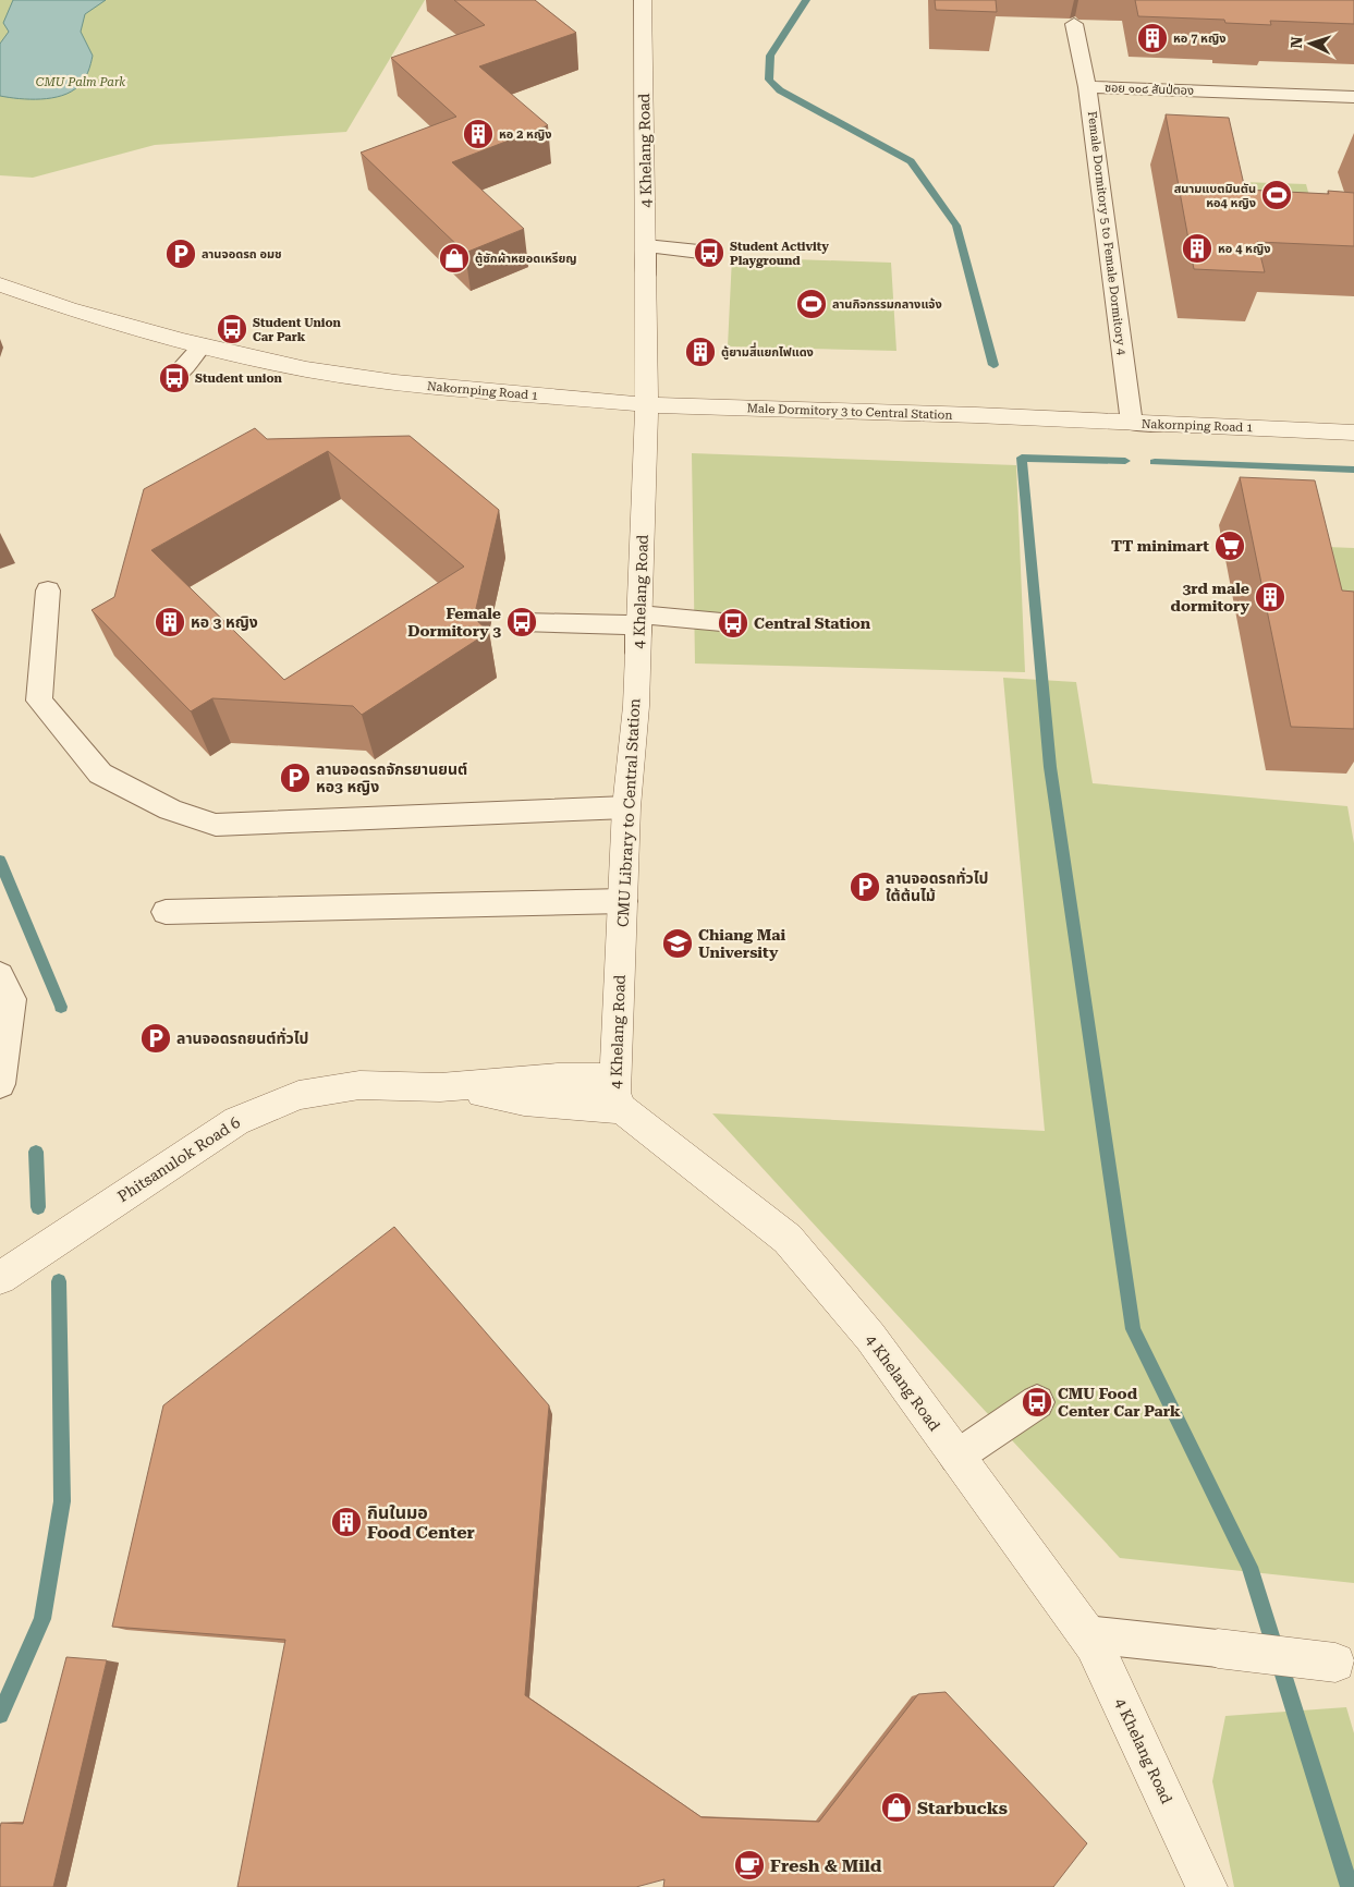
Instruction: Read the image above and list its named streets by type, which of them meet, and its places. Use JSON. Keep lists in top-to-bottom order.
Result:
{
  "streets": {
    "street": ["4 Khelang Road", "Nakornping Road 1"],
    "lane": ["Female Dormitory 5 to Female Dormitory 4", "Male Dormitory 3 to Central Station", "CMU Library to Central Station"]
  },
  "crossings": [
    ["4 Khelang Road", "Male Dormitory 3 to Central Station"],
    ["4 Khelang Road", "CMU Library to Central Station"],
    ["Female Dormitory 5 to Female Dormitory 4", "Nakornping Road 1"],
    ["Female Dormitory 5 to Female Dormitory 4", "Male Dormitory 3 to Central Station"],
    ["Nakornping Road 1", "Male Dormitory 3 to Central Station"]
  ],
  "parks": ["CMU Palm Park"],
  "places": {
    "building": [
      "หอ 7 หญิง",
      "หอ 2 หญิง",
      "หอ 4 หญิง",
      "ตู้ยามสี่แยกไฟแดง",
      "3rd male dormitory",
      "หอ 3 หญิง",
      "กินในมอ Food Center"
    ],
    "sports": ["สนามแบตมินตัน หอ4 หญิง", "ลานกิจกรรมกลางแจ้ง"],
    "bus stop": [
      "Student Activity Playground",
      "Student Union Car Park",
      "Student union",
      "Female Dormitory 3",
      "Central Station",
      "CMU Food Center Car Park"
    ],
    "parking": [
      "ลานจอดรถ อมช",
      "ลานจอดรถจักรยานยนต์ หอ3 หญิง",
      "ลานจอดรถทั่วไป ใต้ต้นไม้",
      "ลานจอดรถยนต์ทั่วไป"
    ],
    "shop": ["ตู้ซักผ้าหยอดเหรียญ", "Starbucks"],
    "supermarket": ["TT minimart"],
    "school or university": ["Chiang Mai University"],
    "cafe": ["Fresh & Mild"]
  },
  "north": "left"
}
